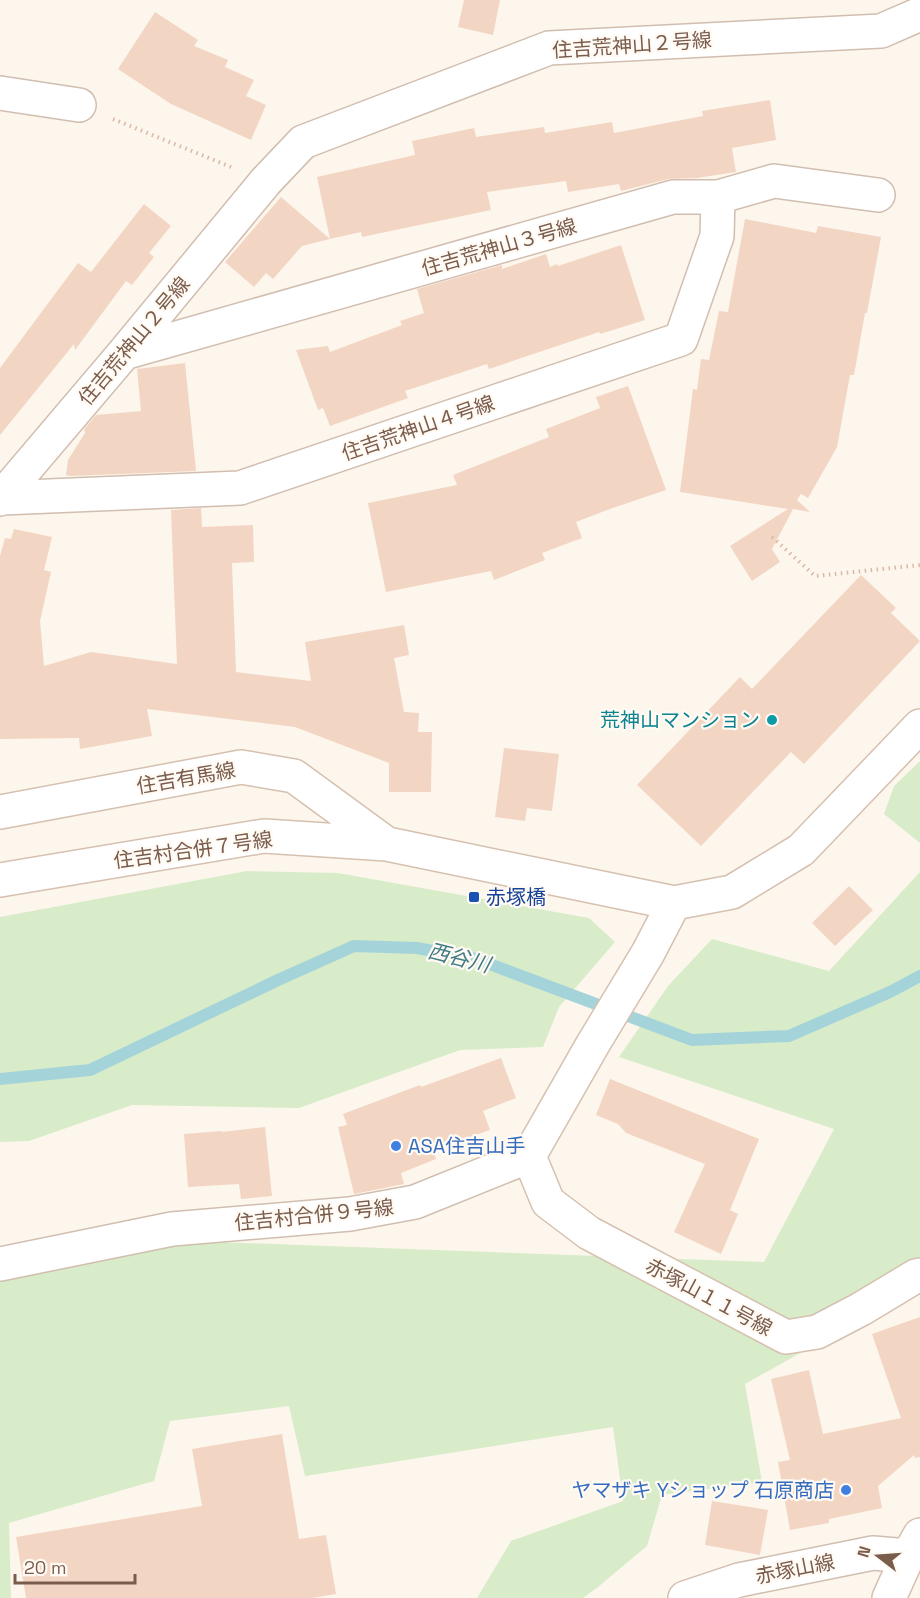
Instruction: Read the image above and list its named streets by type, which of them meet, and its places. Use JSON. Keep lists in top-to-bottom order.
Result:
{
  "streets": {
    "street": [
      "住吉荒神山２号線",
      "住吉荒神山３号線",
      "住吉荒神山４号線",
      "住吉有馬線",
      "住吉村合併７号線",
      "住吉村合併９号線",
      "赤塚山１１号線",
      "赤塚山線"
    ]
  },
  "crossings": [
    ["住吉荒神山２号線", "住吉荒神山３号線"],
    ["住吉荒神山２号線", "住吉荒神山４号線"],
    ["住吉荒神山３号線", "住吉荒神山４号線"],
    ["住吉有馬線", "住吉村合併７号線"],
    ["住吉村合併９号線", "赤塚山１１号線"]
  ],
  "water": ["西谷川"],
  "places": {
    "other": ["荒神山マンション", "ASA住吉山手", "ヤマザキ Yショップ 石原商店"],
    "transit": ["赤塚橋"]
  },
  "scale_bar": "20 m",
  "north": "left"
}
